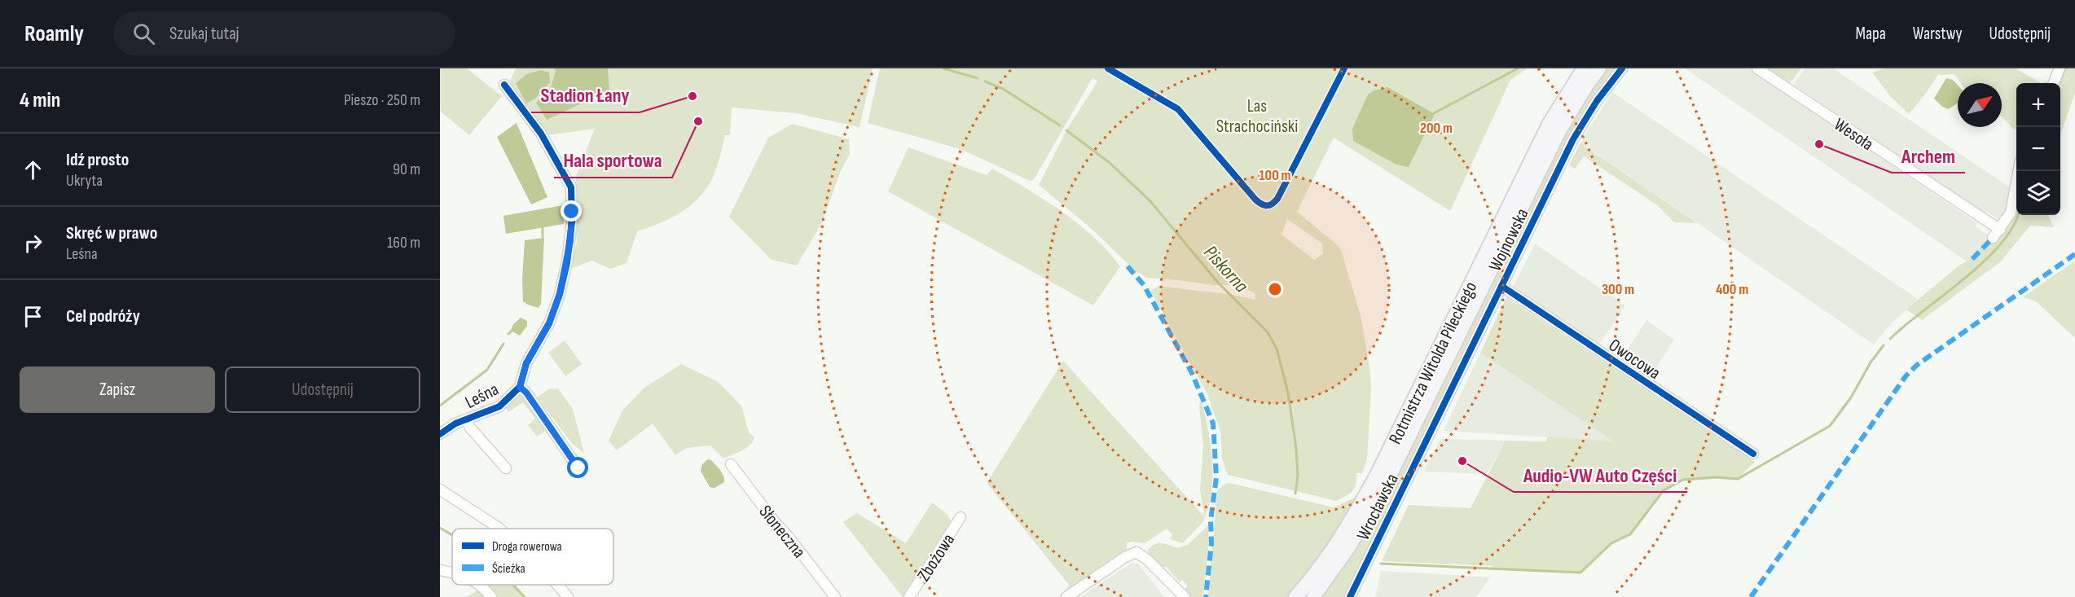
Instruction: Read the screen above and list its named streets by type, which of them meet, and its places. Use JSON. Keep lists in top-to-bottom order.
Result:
{
  "streets": {
    "main road": ["Rotmistrza Witolda Pileckiego"],
    "street": [
      "Wesoła",
      "Wojnowska",
      "Owocowa",
      "Leśna",
      "Wrocławska",
      "Słoneczna",
      "Zbożowa"
    ]
  },
  "crossings": [
    ["Wojnowska", "Owocowa"],
    ["Wojnowska", "Wrocławska"]
  ],
  "water": ["Piskorna"],
  "parks": ["Las Strachociński"],
  "places": [
    "Stadion Łany",
    "Hala sportowa",
    "Archem",
    "Audio-VW Auto Części"
  ],
  "legend": ["Droga rowerowa", "Ścieżka"],
  "north": "top right",
  "page": {
    "header": "Roamly",
    "search": "Szukaj tutaj",
    "nav": ["Mapa", "Warstwy", "Udostępnij"],
    "heading": ["4 min", "Pieszo · 250 m"],
    "map_buttons": ["+", "−"],
    "list": [
      ["Idź prosto", "Ukryta", "90 m"],
      ["Skręć w prawo", "Leśna", "160 m"],
      "Cel podróży"
    ],
    "buttons": ["Zapisz", "Udostępnij"]
  },
  "rings": [
    "200 m",
    "100 m",
    "300 m",
    "400 m"
  ]
}
